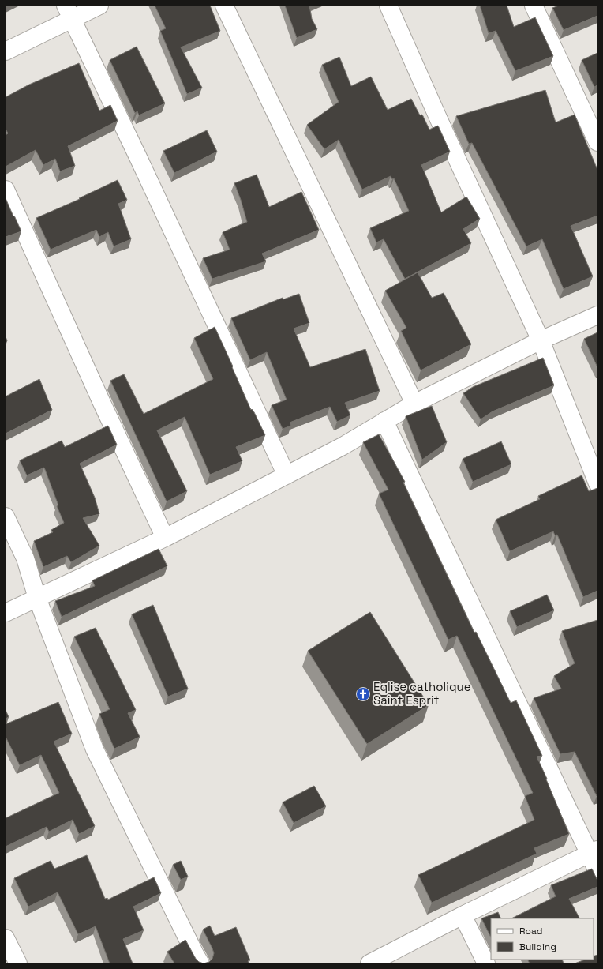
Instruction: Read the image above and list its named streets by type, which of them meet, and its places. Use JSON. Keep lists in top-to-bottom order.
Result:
{
  "places": {
    "church": ["Eglise catholique Saint Esprit"]
  },
  "legend": ["Road", "Building"]
}
